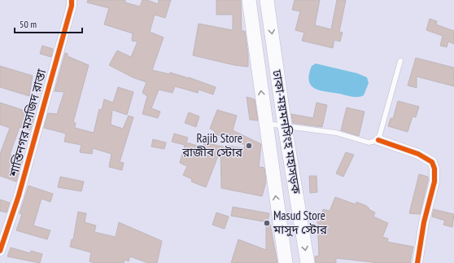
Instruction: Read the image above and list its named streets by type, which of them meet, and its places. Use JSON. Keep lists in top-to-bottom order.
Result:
{
  "streets": {
    "main road": ["ঢাকা-ময়মনসিংহ মহাসড়ক"],
    "street": ["শান্তিনগর মসজিদ রাস্তা"]
  },
  "places": ["Rajib Store রাজীব স্টোর", "Masud Store মাসুদ স্টোর"],
  "scale_bar": "50 m"
}
